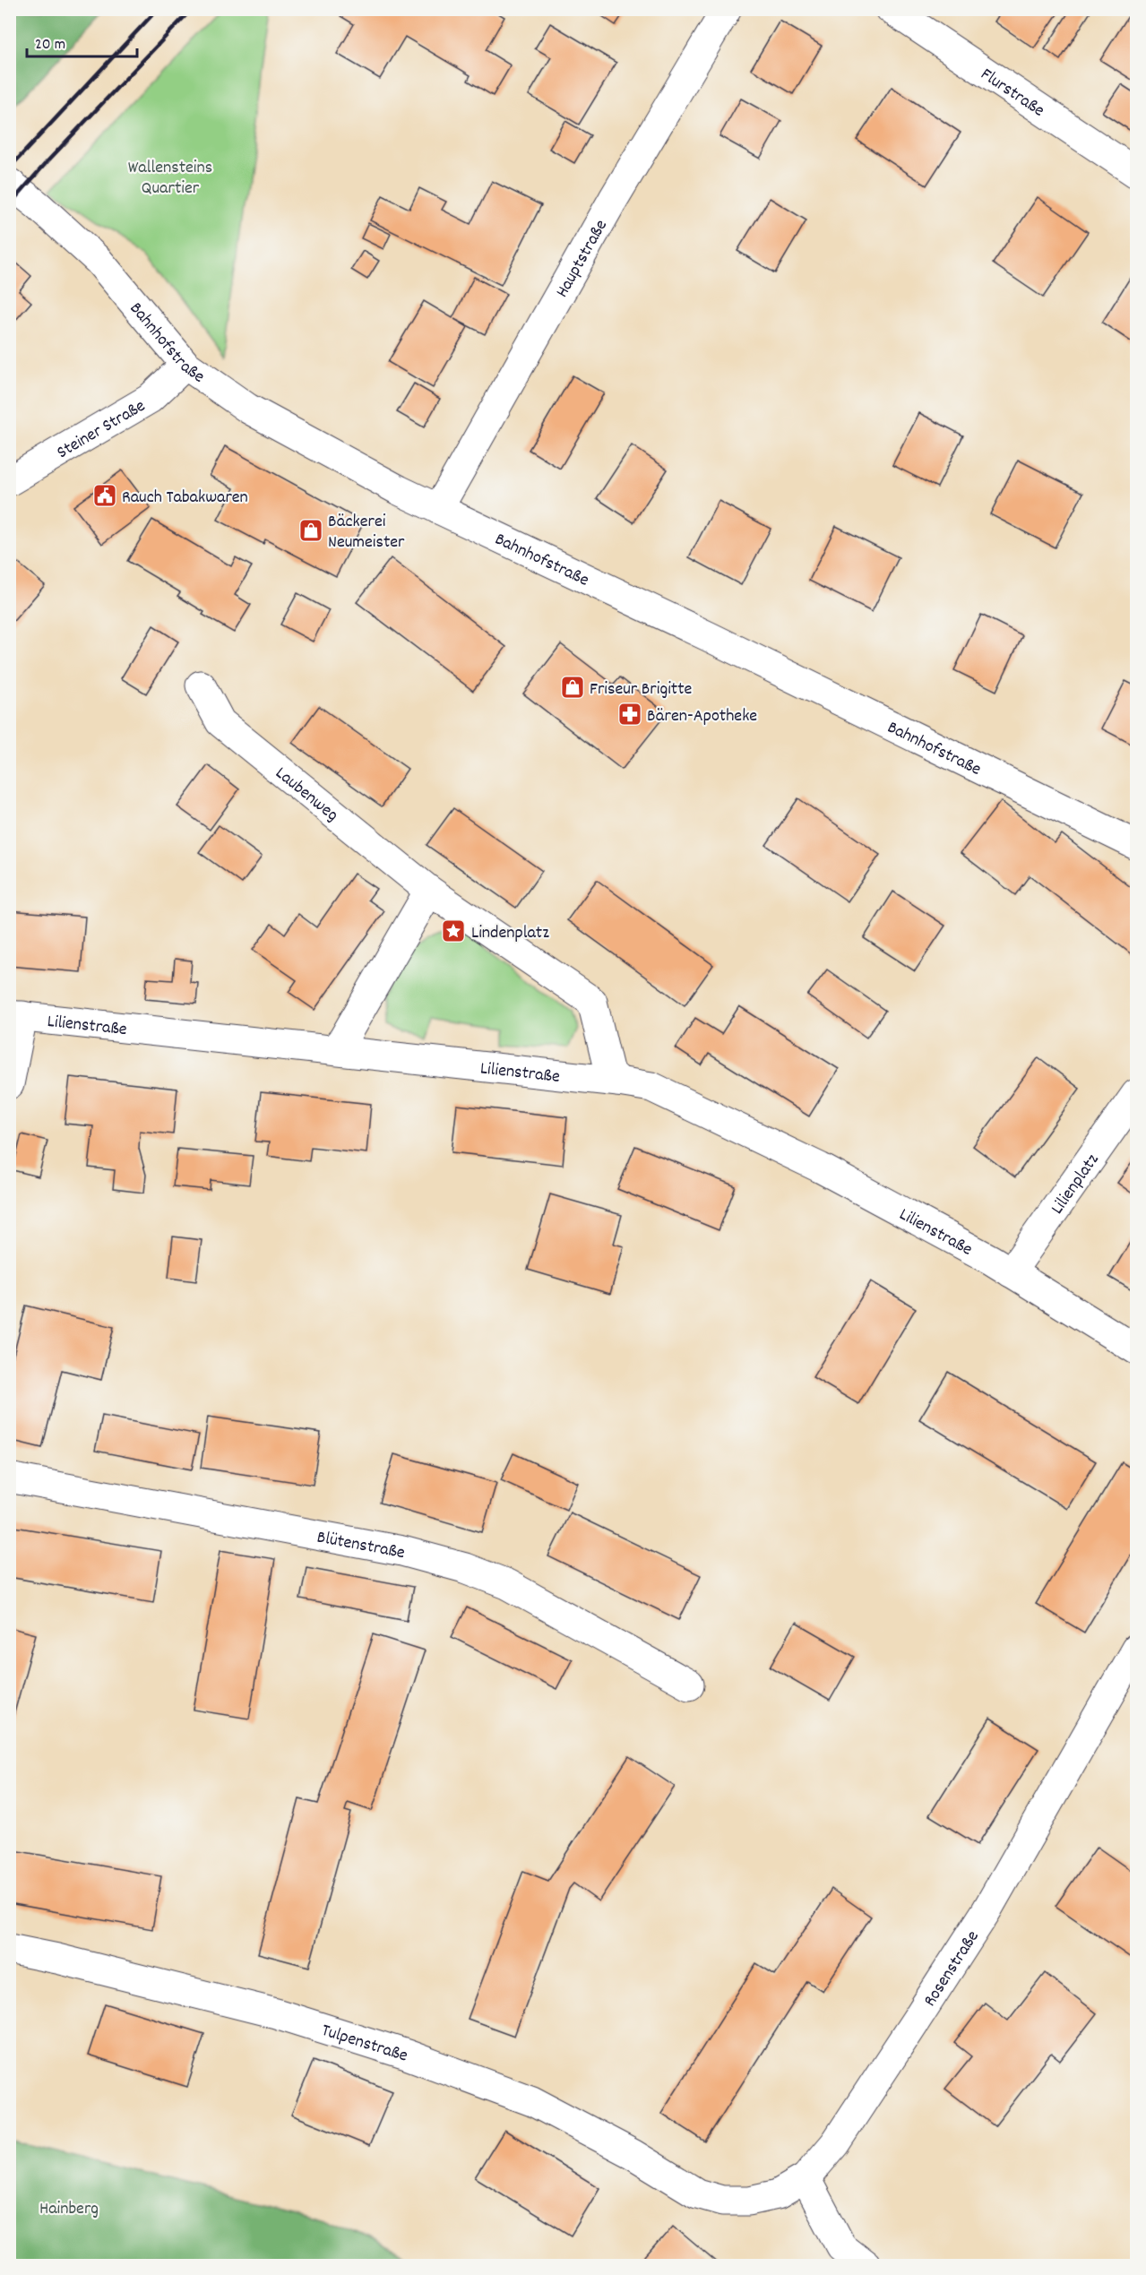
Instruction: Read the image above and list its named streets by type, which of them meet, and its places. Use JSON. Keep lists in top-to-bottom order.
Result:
{
  "streets": {
    "street": [
      "Flurstraße",
      "Hauptstraße",
      "Bahnhofstraße",
      "Steiner Straße",
      "Laubenweg",
      "Lilienstraße",
      "Lilienplatz",
      "Blütenstraße",
      "Rosenstraße",
      "Tulpenstraße"
    ]
  },
  "crossings": [
    ["Hauptstraße", "Bahnhofstraße"],
    ["Bahnhofstraße", "Steiner Straße"],
    ["Lilienstraße", "Lilienplatz"],
    ["Rosenstraße", "Tulpenstraße"]
  ],
  "parks": ["Wallensteins Quartier", "Hainberg"],
  "places": {
    "public building": ["Rauch Tabakwaren"],
    "shop": ["Bäckerei Neumeister", "Friseur Brigitte"],
    "pharmacy": ["Bären-Apotheke"],
    "place": ["Lindenplatz"]
  },
  "scale_bar": "20 m"
}
